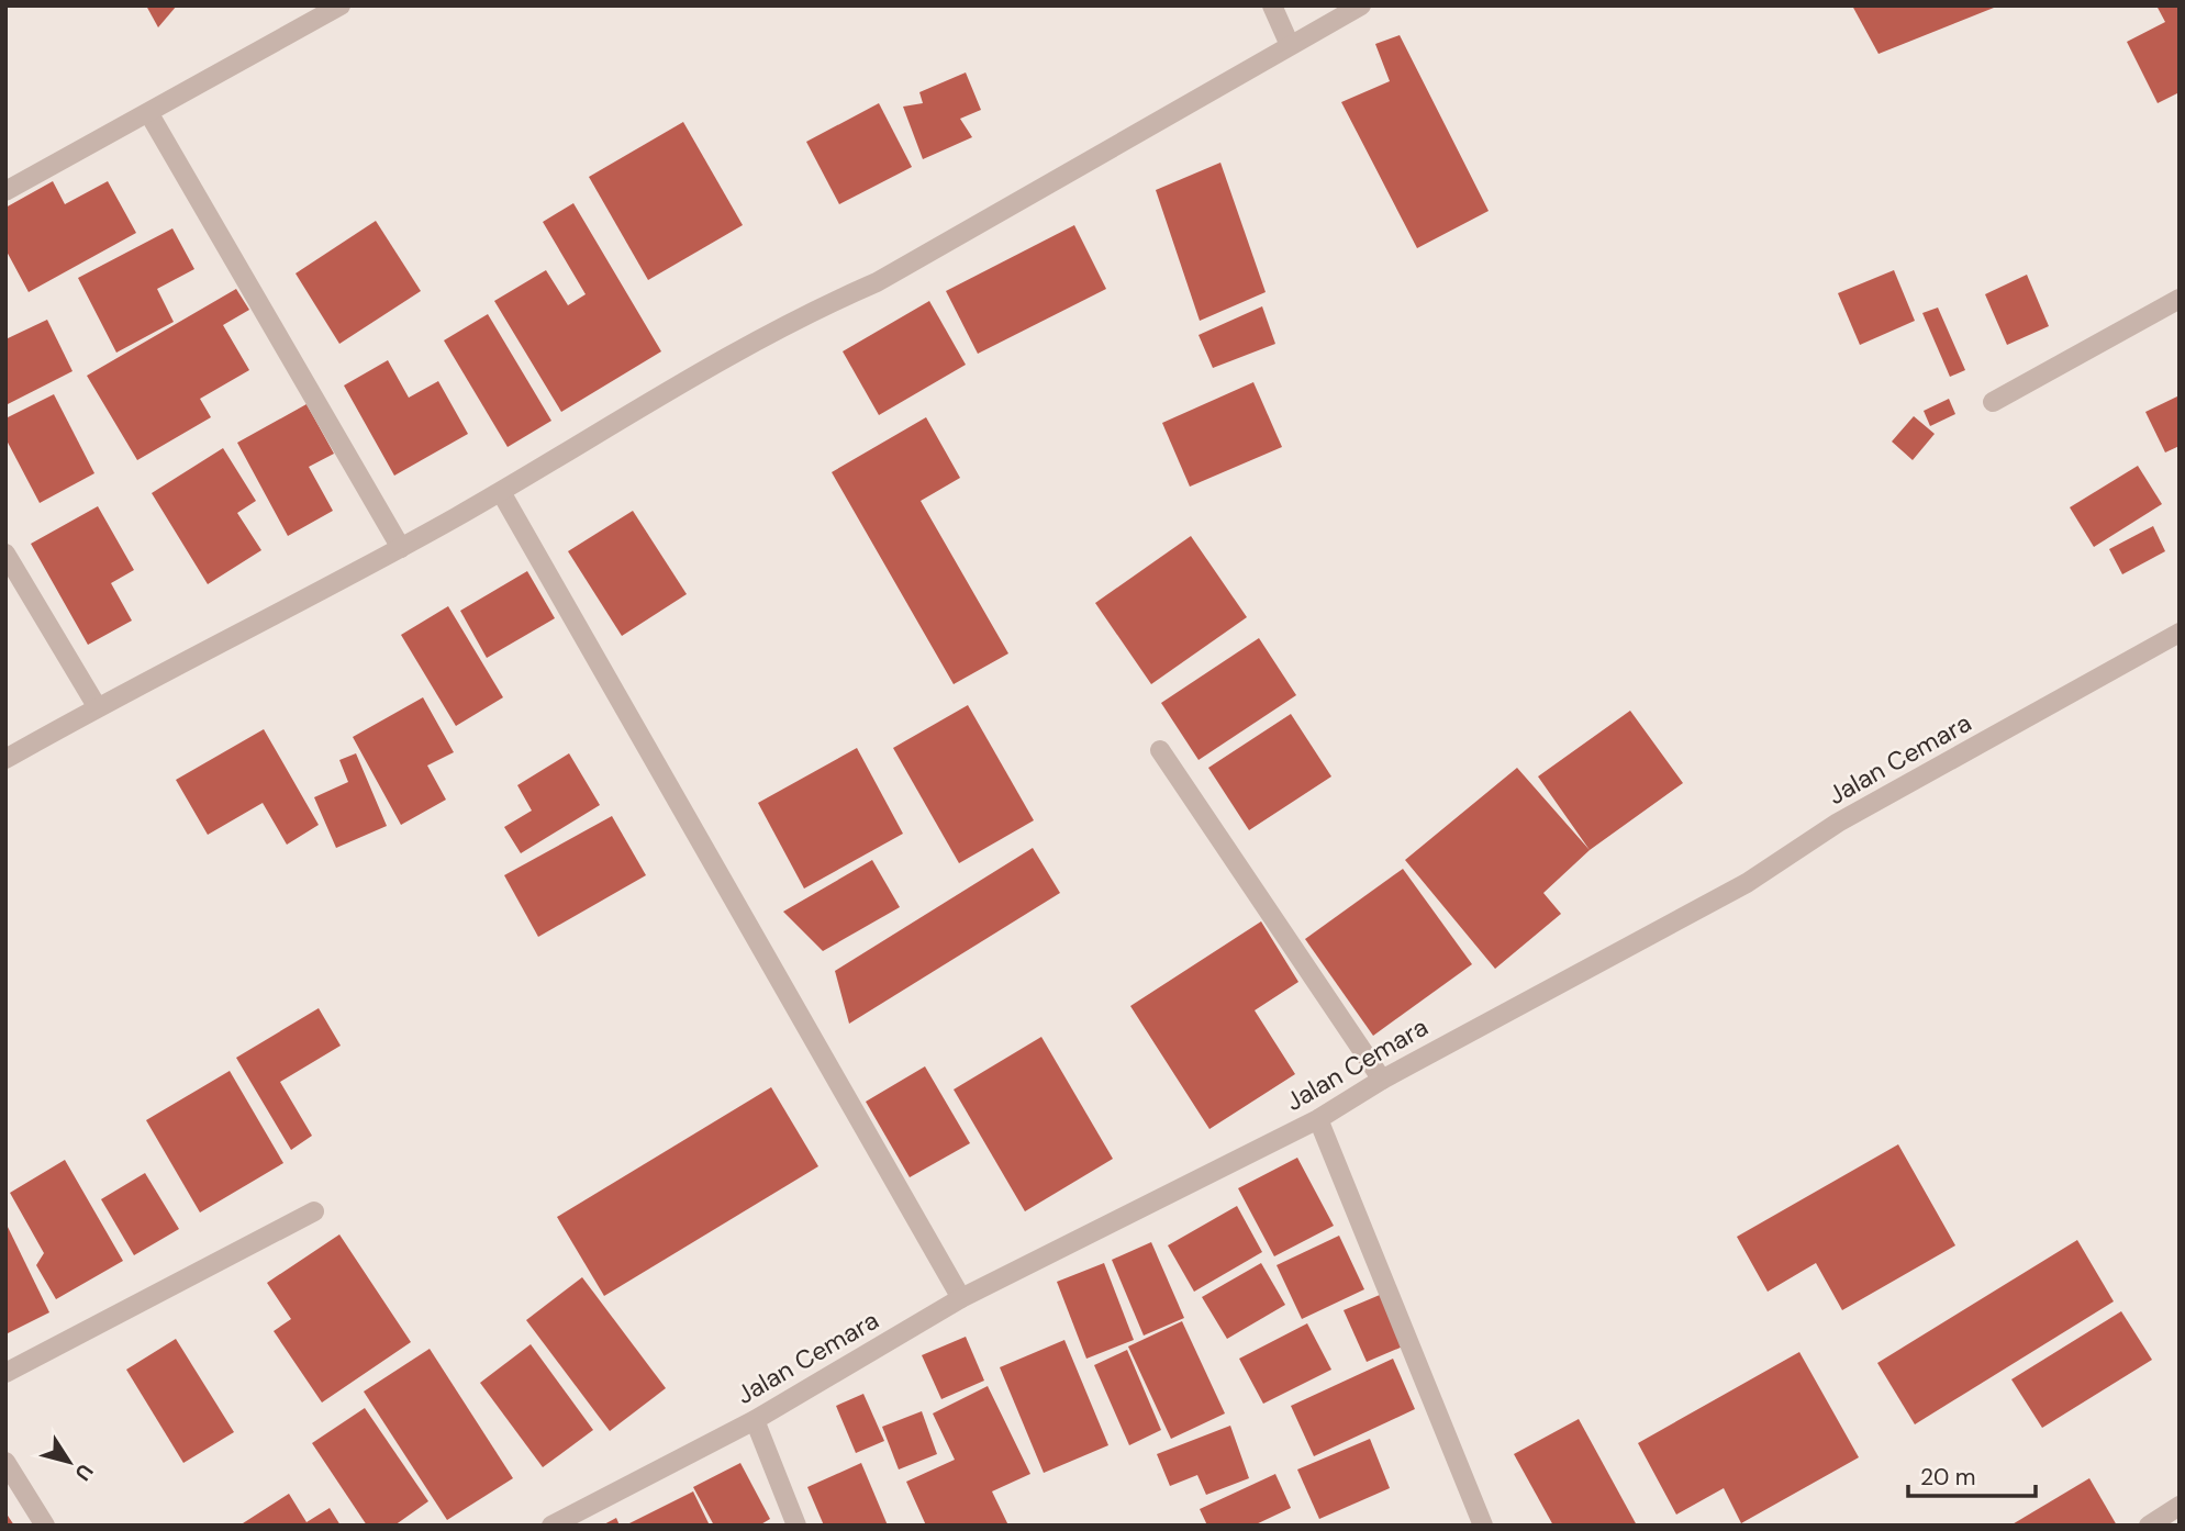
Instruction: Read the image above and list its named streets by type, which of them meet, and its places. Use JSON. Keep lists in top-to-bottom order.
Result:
{
  "streets": {
    "street": ["Jalan Cemara"]
  },
  "scale_bar": "20 m",
  "north": "bottom right"
}
